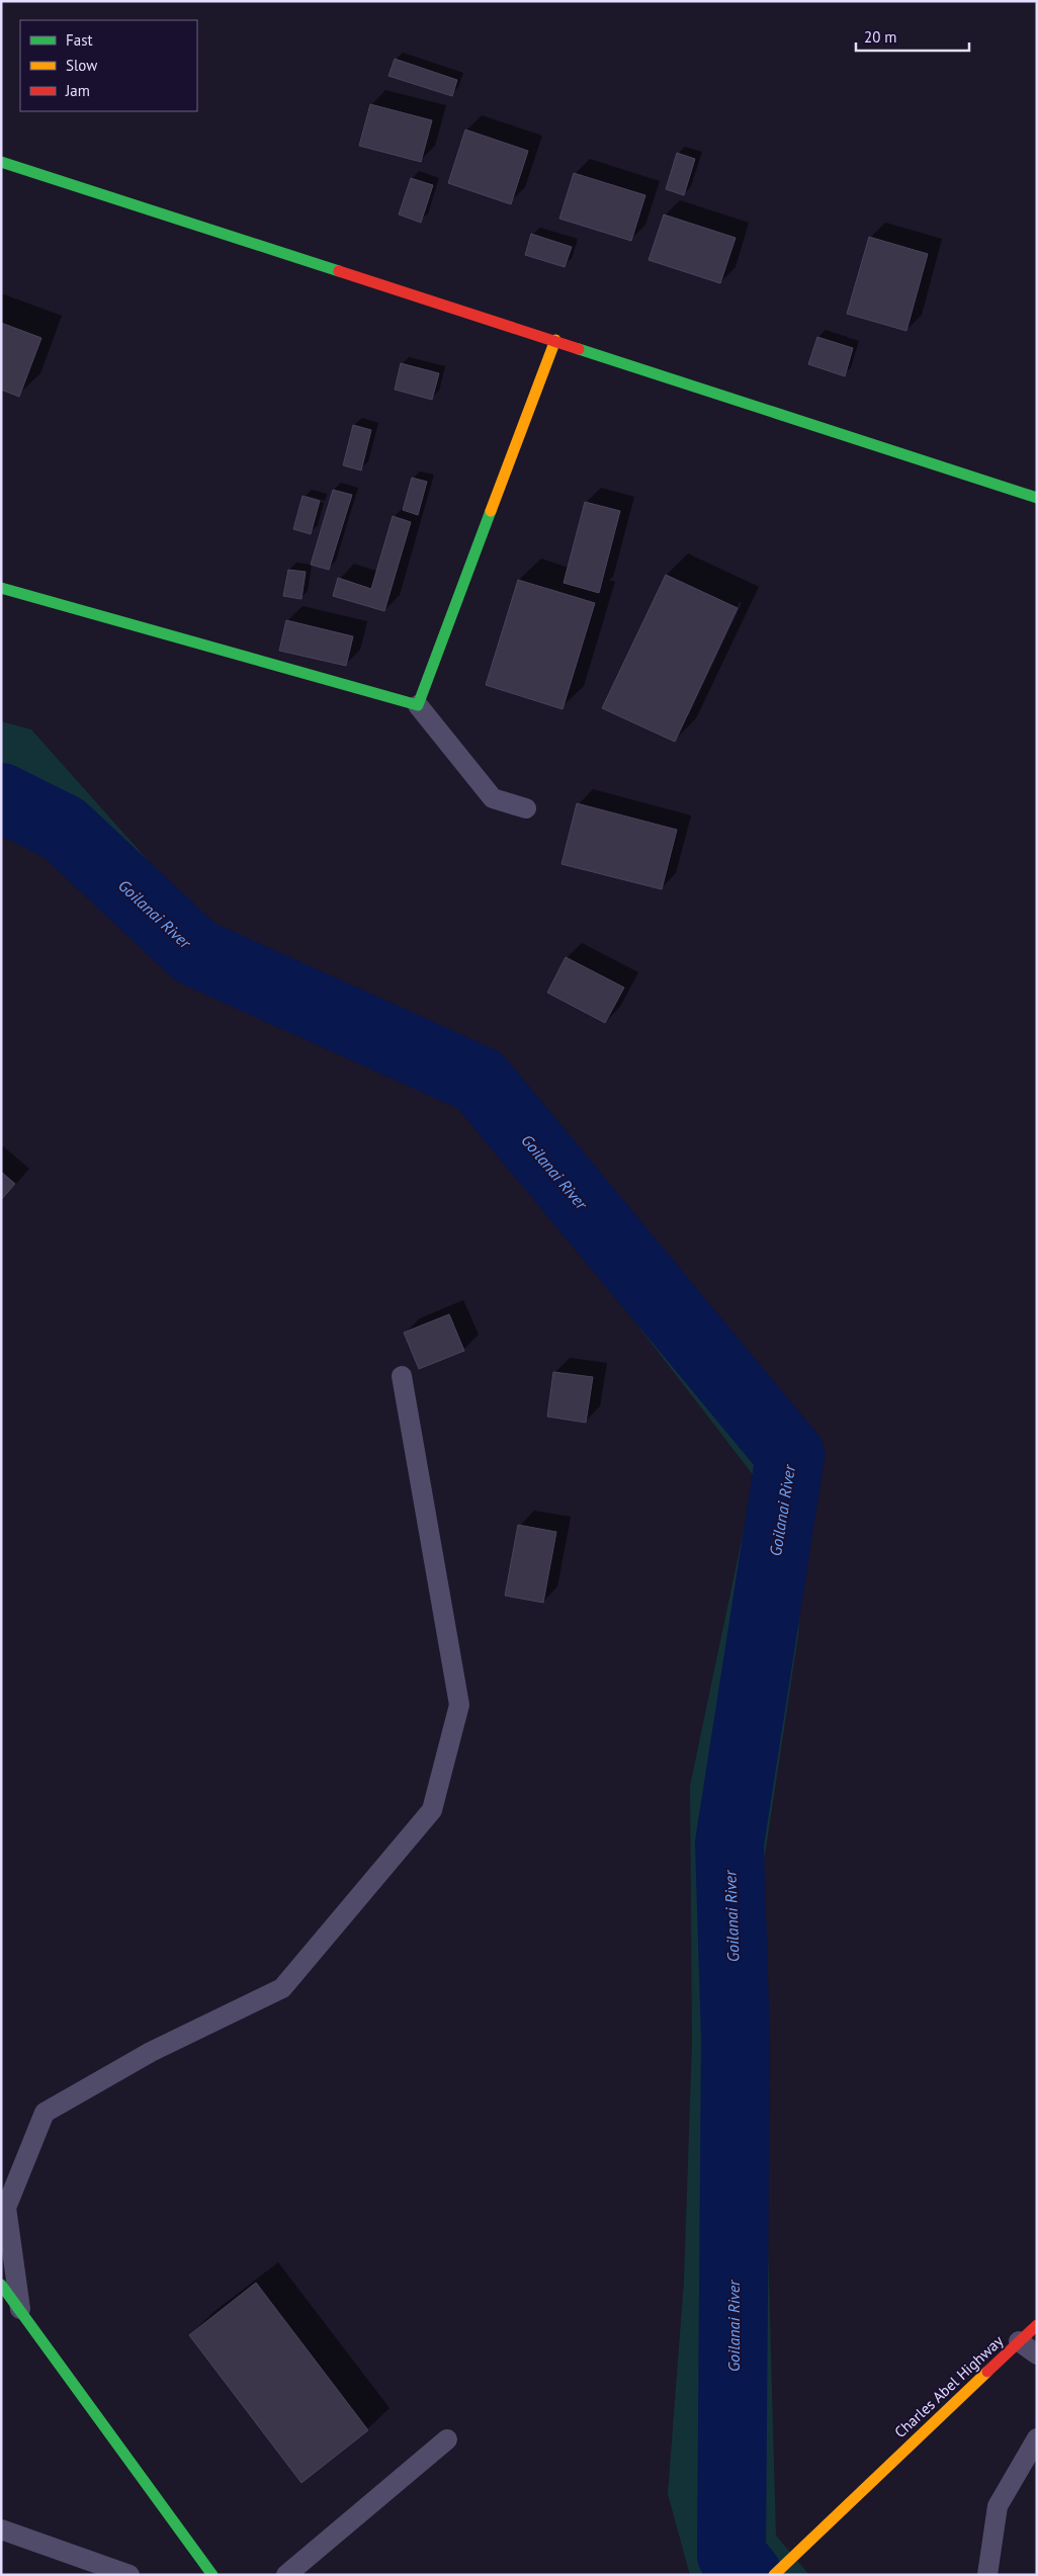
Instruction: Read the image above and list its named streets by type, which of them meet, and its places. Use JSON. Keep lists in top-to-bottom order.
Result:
{
  "streets": {
    "street": ["Charles Abel Highway"]
  },
  "water": ["Goilanai River"],
  "legend": ["Fast", "Slow", "Jam"],
  "scale_bar": "20 m"
}
